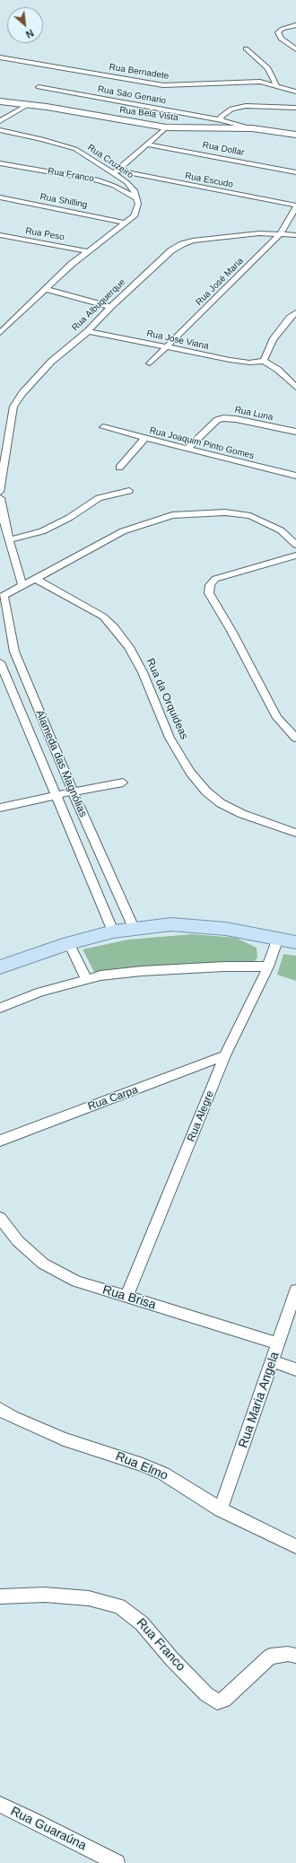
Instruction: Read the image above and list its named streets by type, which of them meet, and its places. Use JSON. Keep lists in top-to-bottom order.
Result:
{
  "streets": {
    "street": [
      "Rua Bernadete",
      "Rua Sāo Genario",
      "Rua Bela Vista",
      "Rua Dollar",
      "Rua Cruzeiro",
      "Rua Franco",
      "Rua Escudo",
      "Rua Shilling",
      "Rua Peso",
      "Rua José Maria",
      "Rua Albuquerque",
      "Rua Jose Viana",
      "Rua Luna",
      "Rua Joaquim Pinto Gomes",
      "Rua da Orquideas",
      "Alameda das Magnólias",
      "Rua Carpa",
      "Rua Alegre",
      "Rua Brisa",
      "Rua Maria Angela",
      "Rua Elmo",
      "Rua Guaraúna"
    ]
  },
  "crossings": [
    ["Rua Sāo Genario", "Rua Bela Vista"],
    ["Rua Cruzeiro", "Rua Franco"],
    ["Rua Cruzeiro", "Rua Escudo"],
    ["Rua Escudo", "Rua José Maria"],
    ["Rua José Maria", "Rua Albuquerque"],
    ["Rua José Maria", "Rua Jose Viana"],
    ["Rua Albuquerque", "Rua Jose Viana"],
    ["Rua Luna", "Rua Joaquim Pinto Gomes"],
    ["Rua da Orquideas", "Alameda das Magnólias"],
    ["Rua Carpa", "Rua Alegre"],
    ["Rua Alegre", "Rua Brisa"],
    ["Rua Brisa", "Rua Maria Angela"],
    ["Rua Maria Angela", "Rua Elmo"]
  ],
  "north": "bottom right"
}
